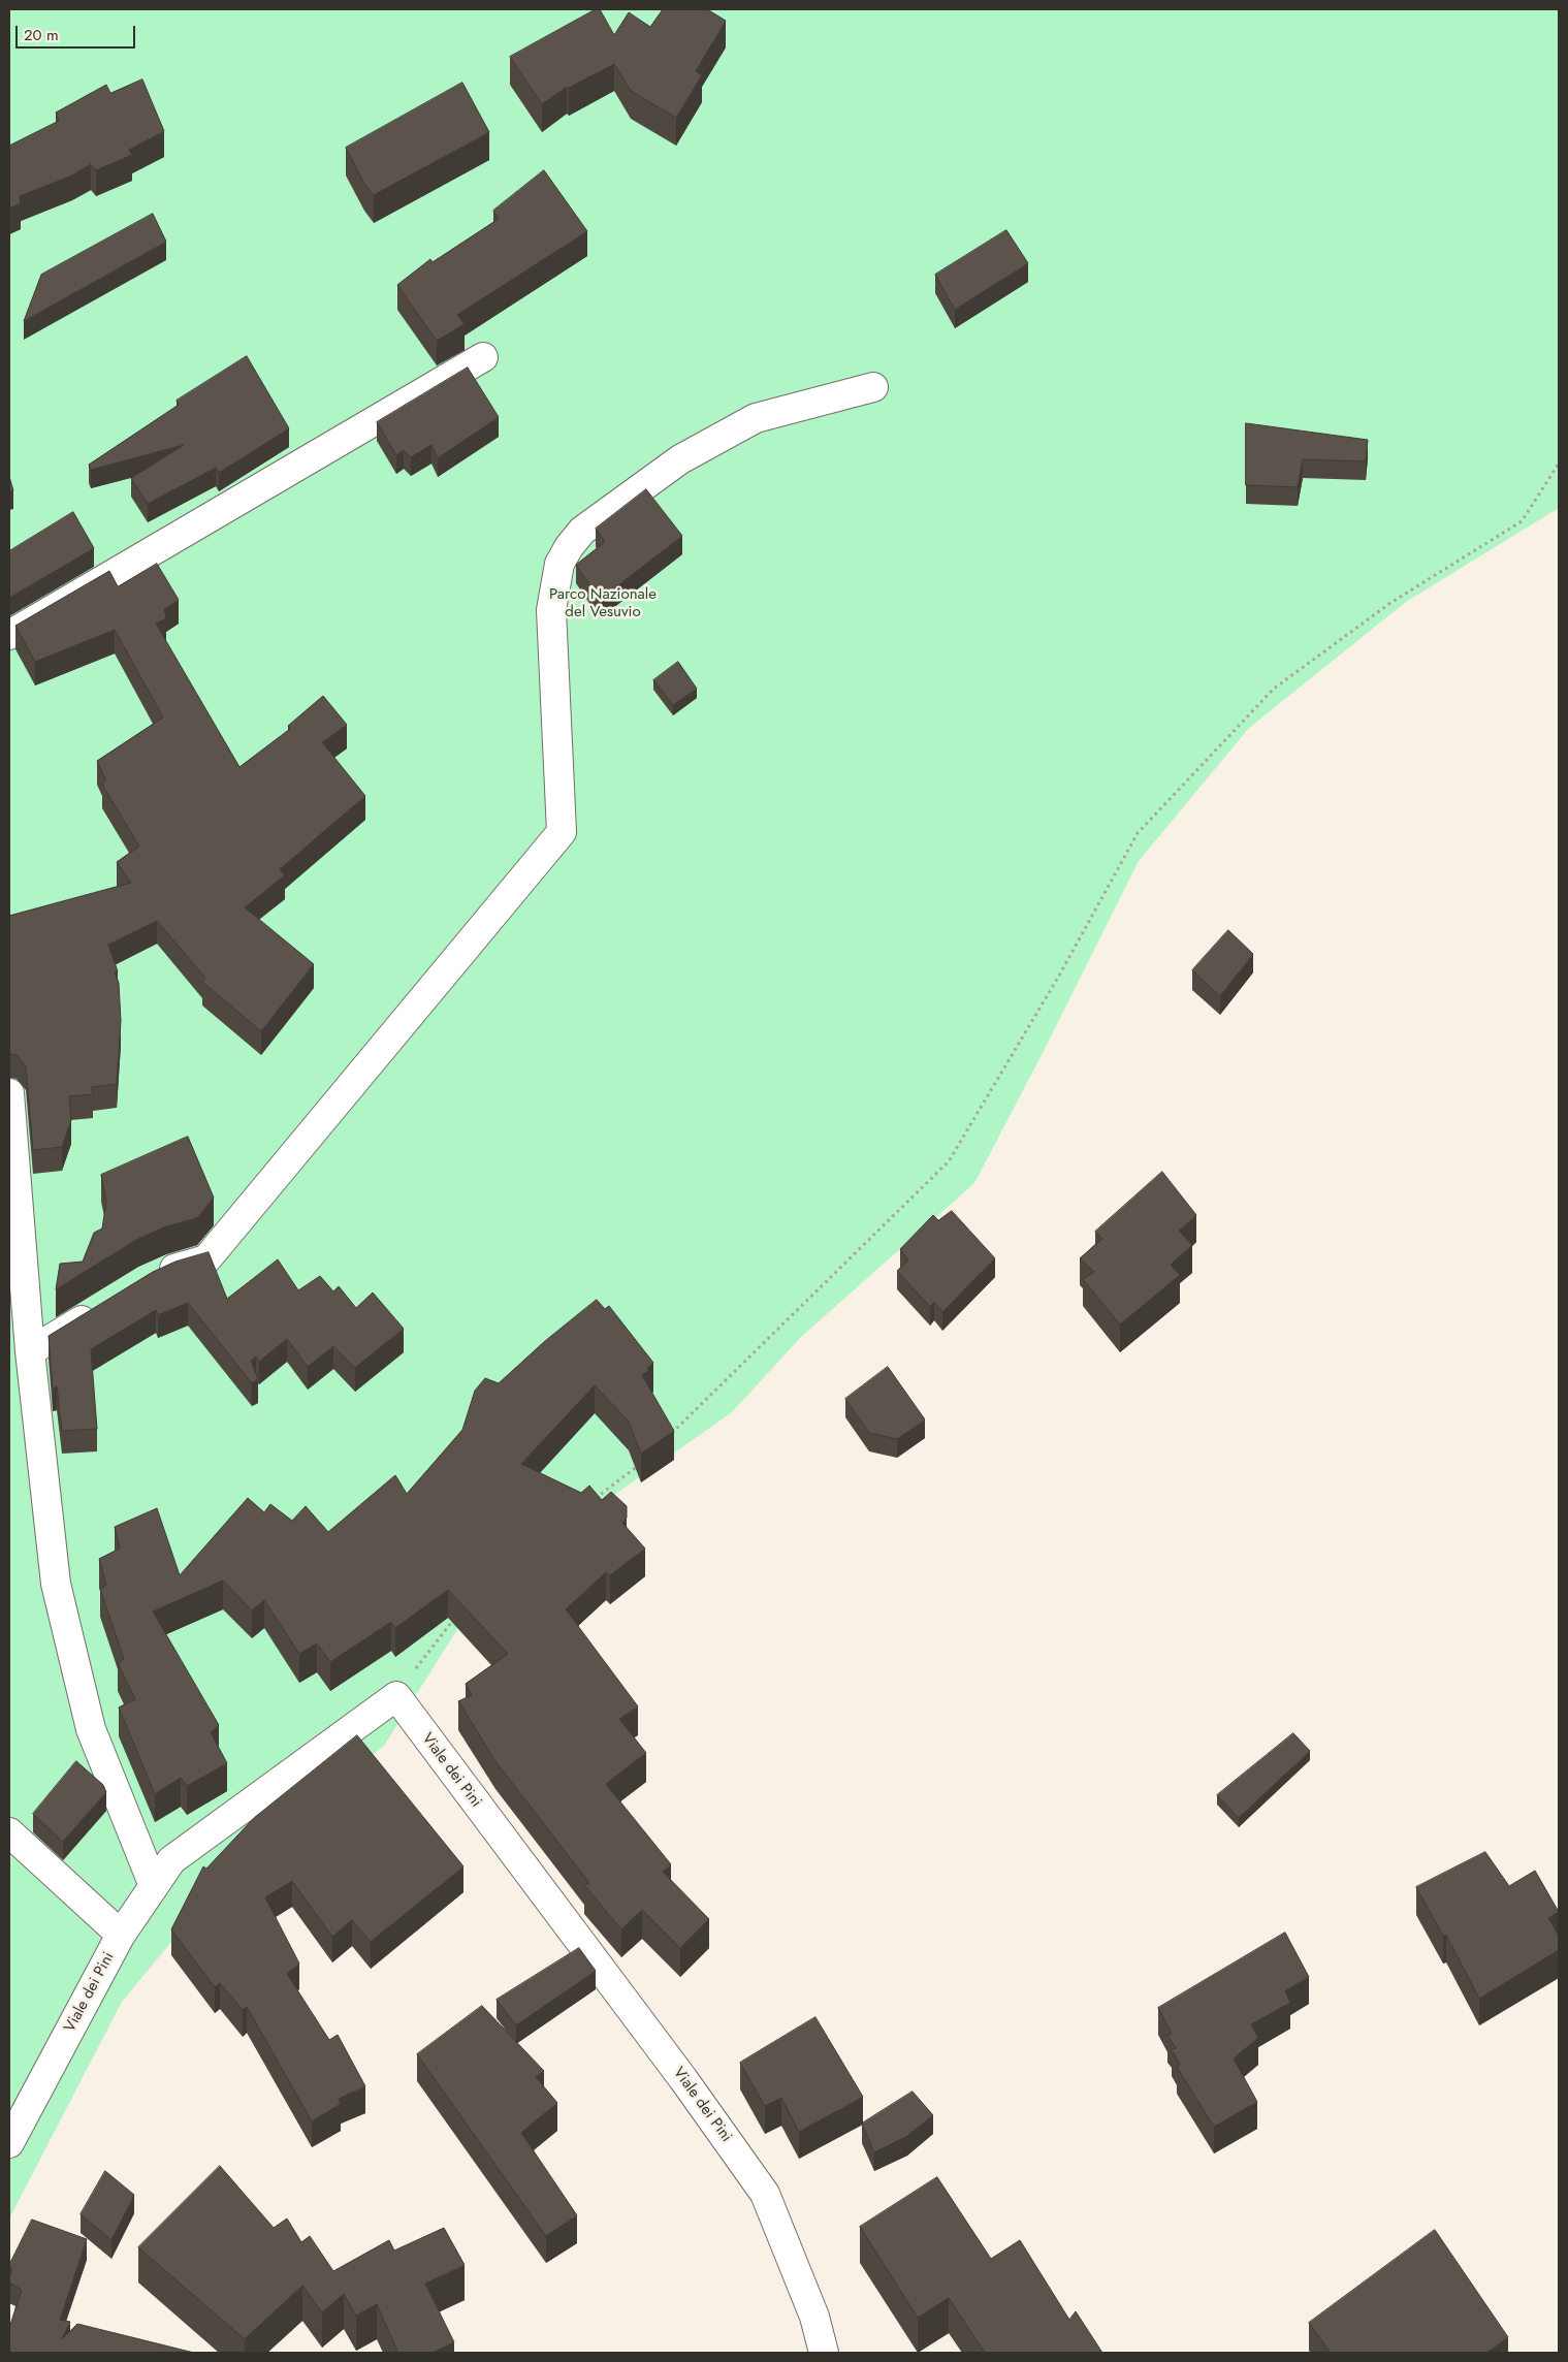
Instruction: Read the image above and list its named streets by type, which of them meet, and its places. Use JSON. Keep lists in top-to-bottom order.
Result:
{
  "streets": {
    "street": ["Viale dei Pini"]
  },
  "parks": ["Parco Nazionale del Vesuvio"],
  "scale_bar": "20 m"
}
